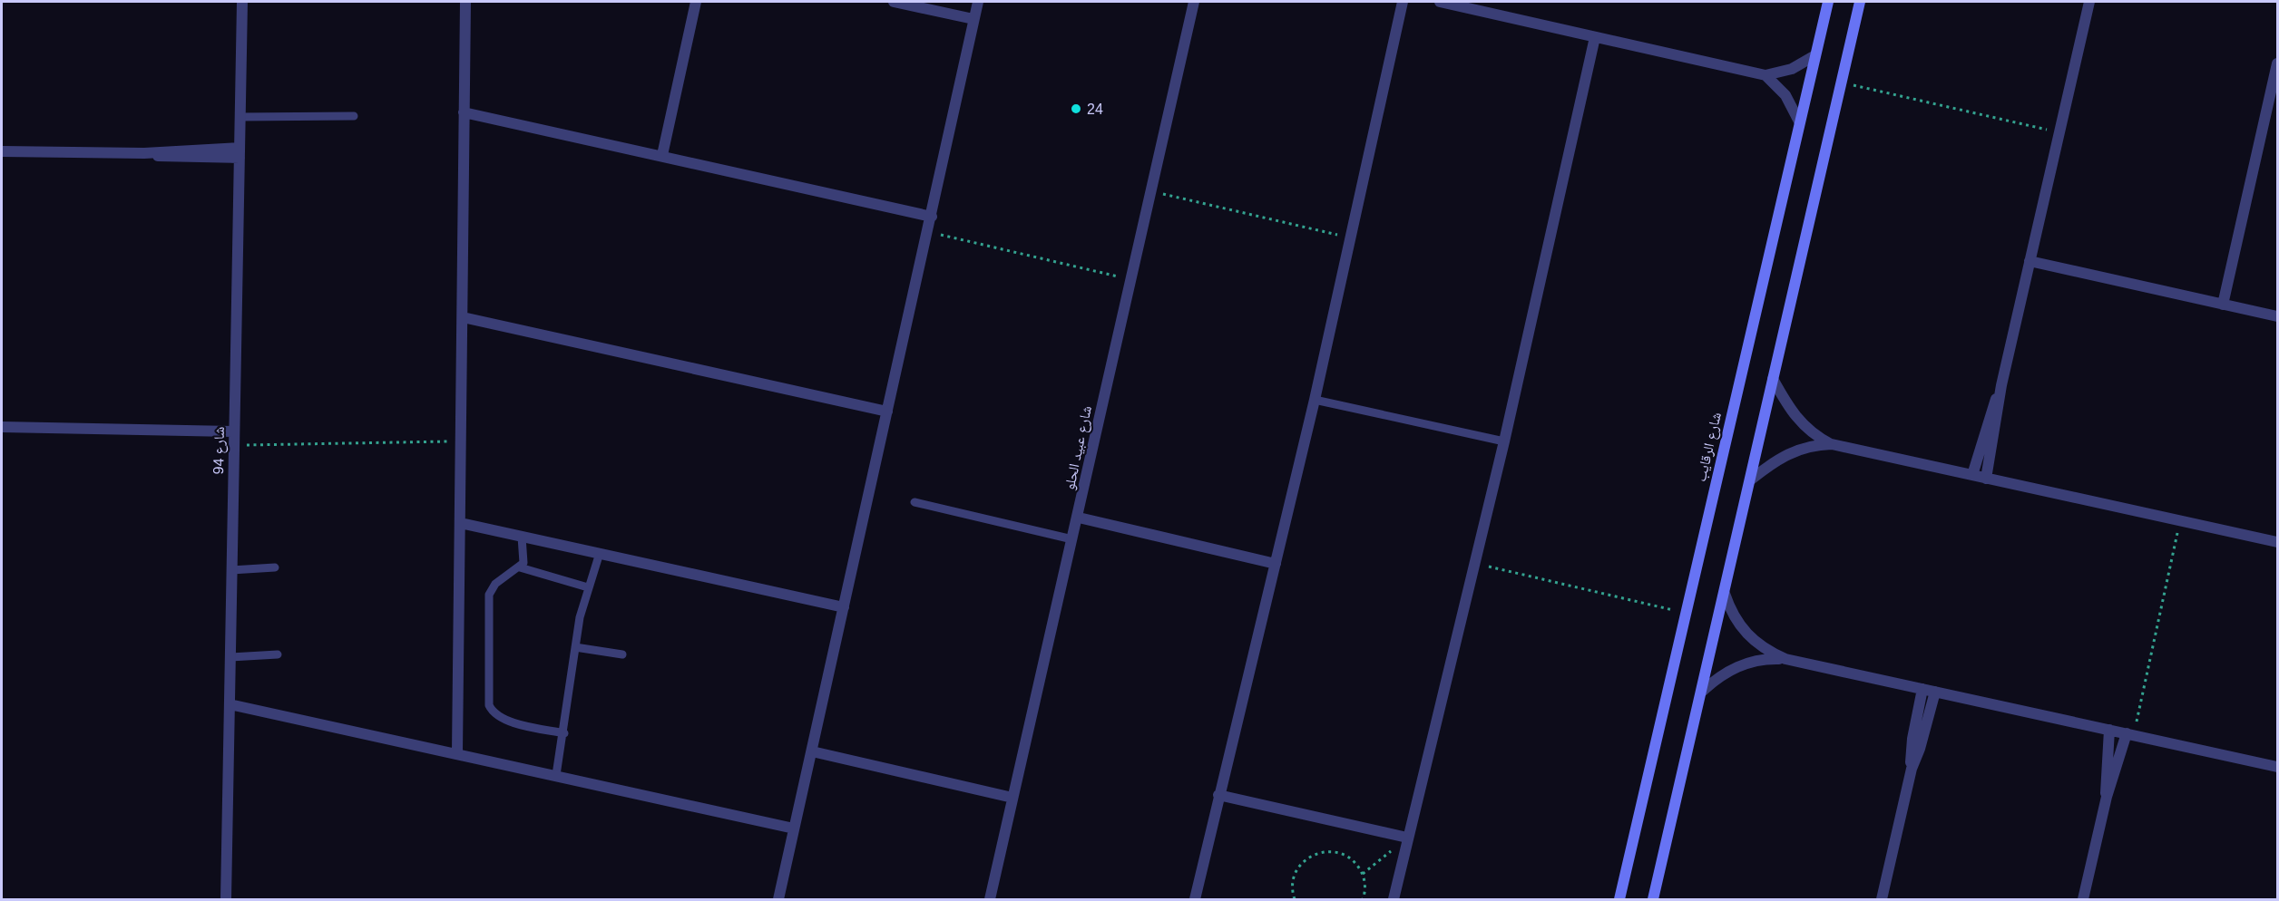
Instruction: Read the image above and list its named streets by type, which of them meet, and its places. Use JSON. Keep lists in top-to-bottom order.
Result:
{
  "streets": {
    "street": ["شارع الرقايب", "شارع عبيد الحلو", "شارع 94"]
  },
  "places": ["24"]
}
